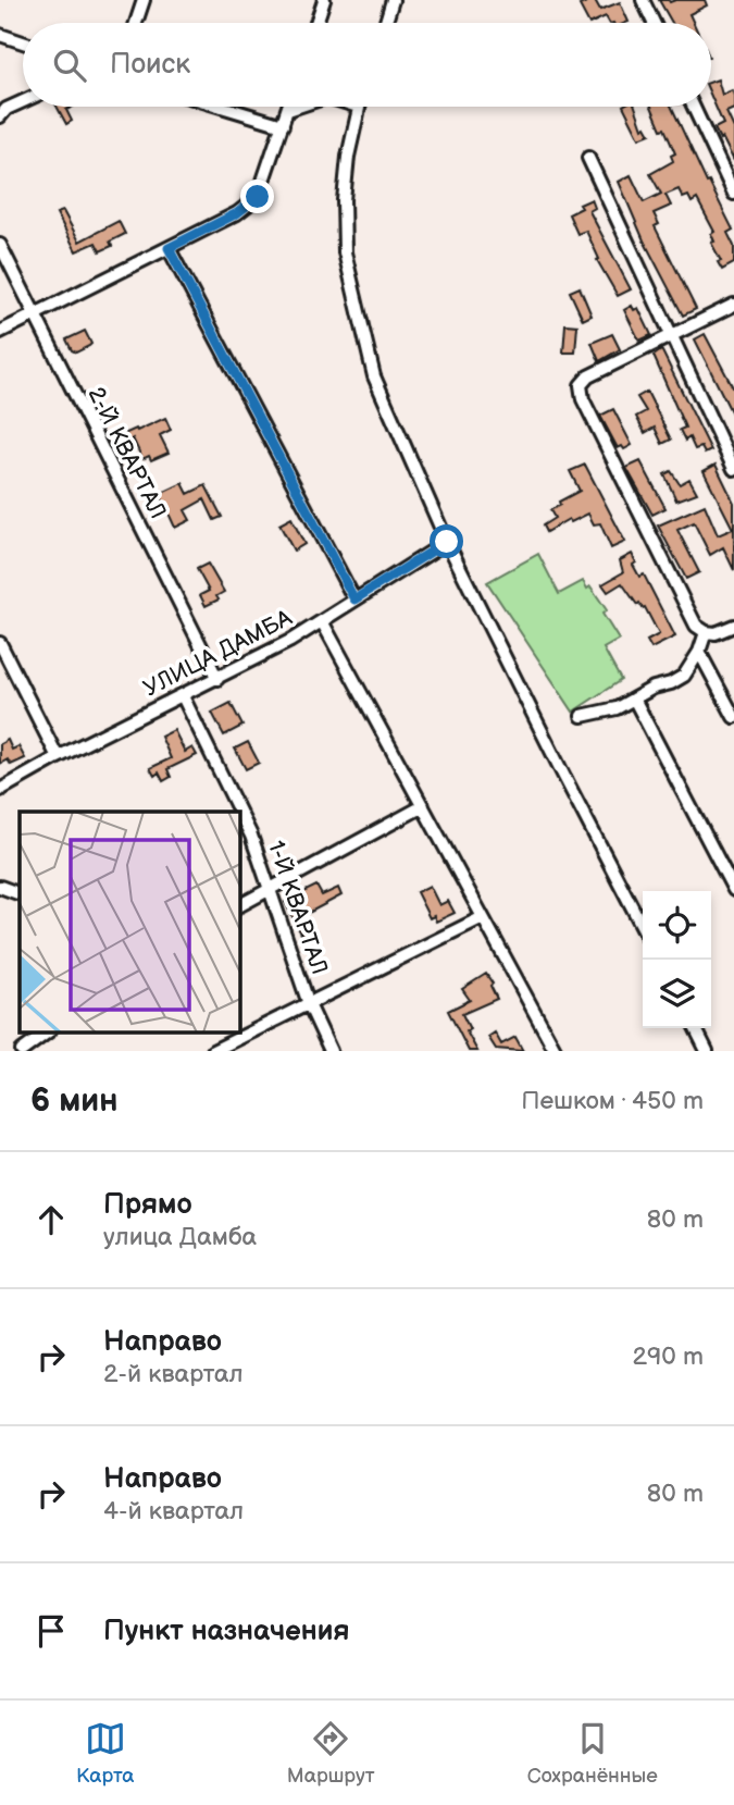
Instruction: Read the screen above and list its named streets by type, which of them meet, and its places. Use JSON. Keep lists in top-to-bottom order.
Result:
{
  "streets": {
    "street": ["2-Й КВАРТАЛ", "УЛИЦА ДАМБА", "1-Й КВАРТАЛ"]
  },
  "crossings": [
    ["2-Й КВАРТАЛ", "УЛИЦА ДАМБА"],
    ["УЛИЦА ДАМБА", "1-Й КВАРТАЛ"]
  ],
  "page": {
    "search": "Поиск",
    "heading": ["6 мин", "Пешком · 450 m"],
    "list": [
      ["Прямо", "улица Дамба", "80 m"],
      ["Направо", "2-й квартал", "290 m"],
      ["Направо", "4-й квартал", "80 m"],
      "Пункт назначения"
    ],
    "nav": ["Карта", "Маршрут", "Сохранённые"]
  }
}
